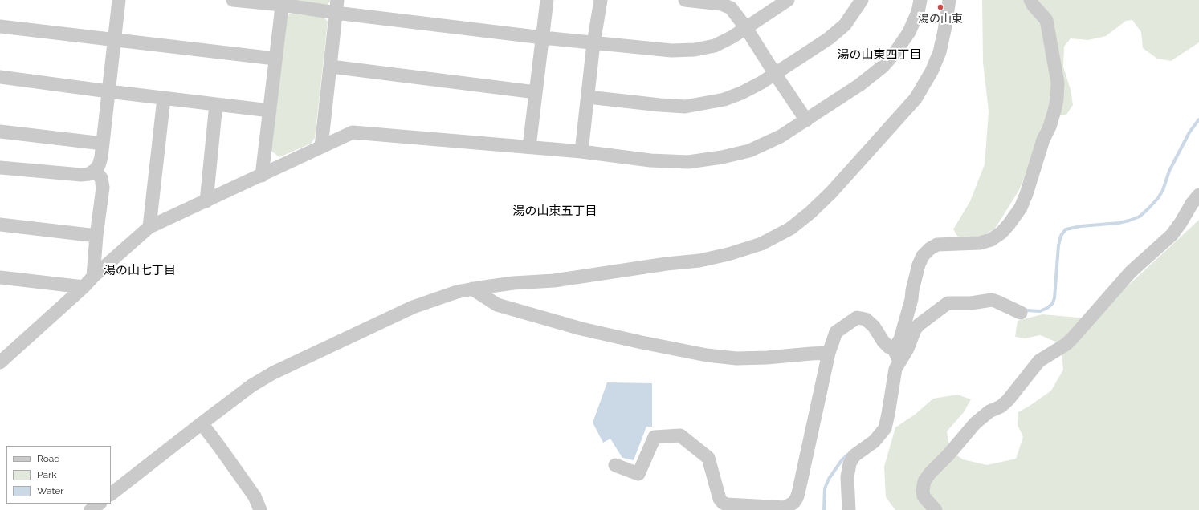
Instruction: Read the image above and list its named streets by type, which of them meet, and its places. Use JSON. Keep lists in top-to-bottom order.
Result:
{
  "districts": ["湯の山東四丁目", "湯の山東五丁目", "湯の山七丁目"],
  "places": ["湯の山東"],
  "legend": ["Road", "Park", "Water"]
}
